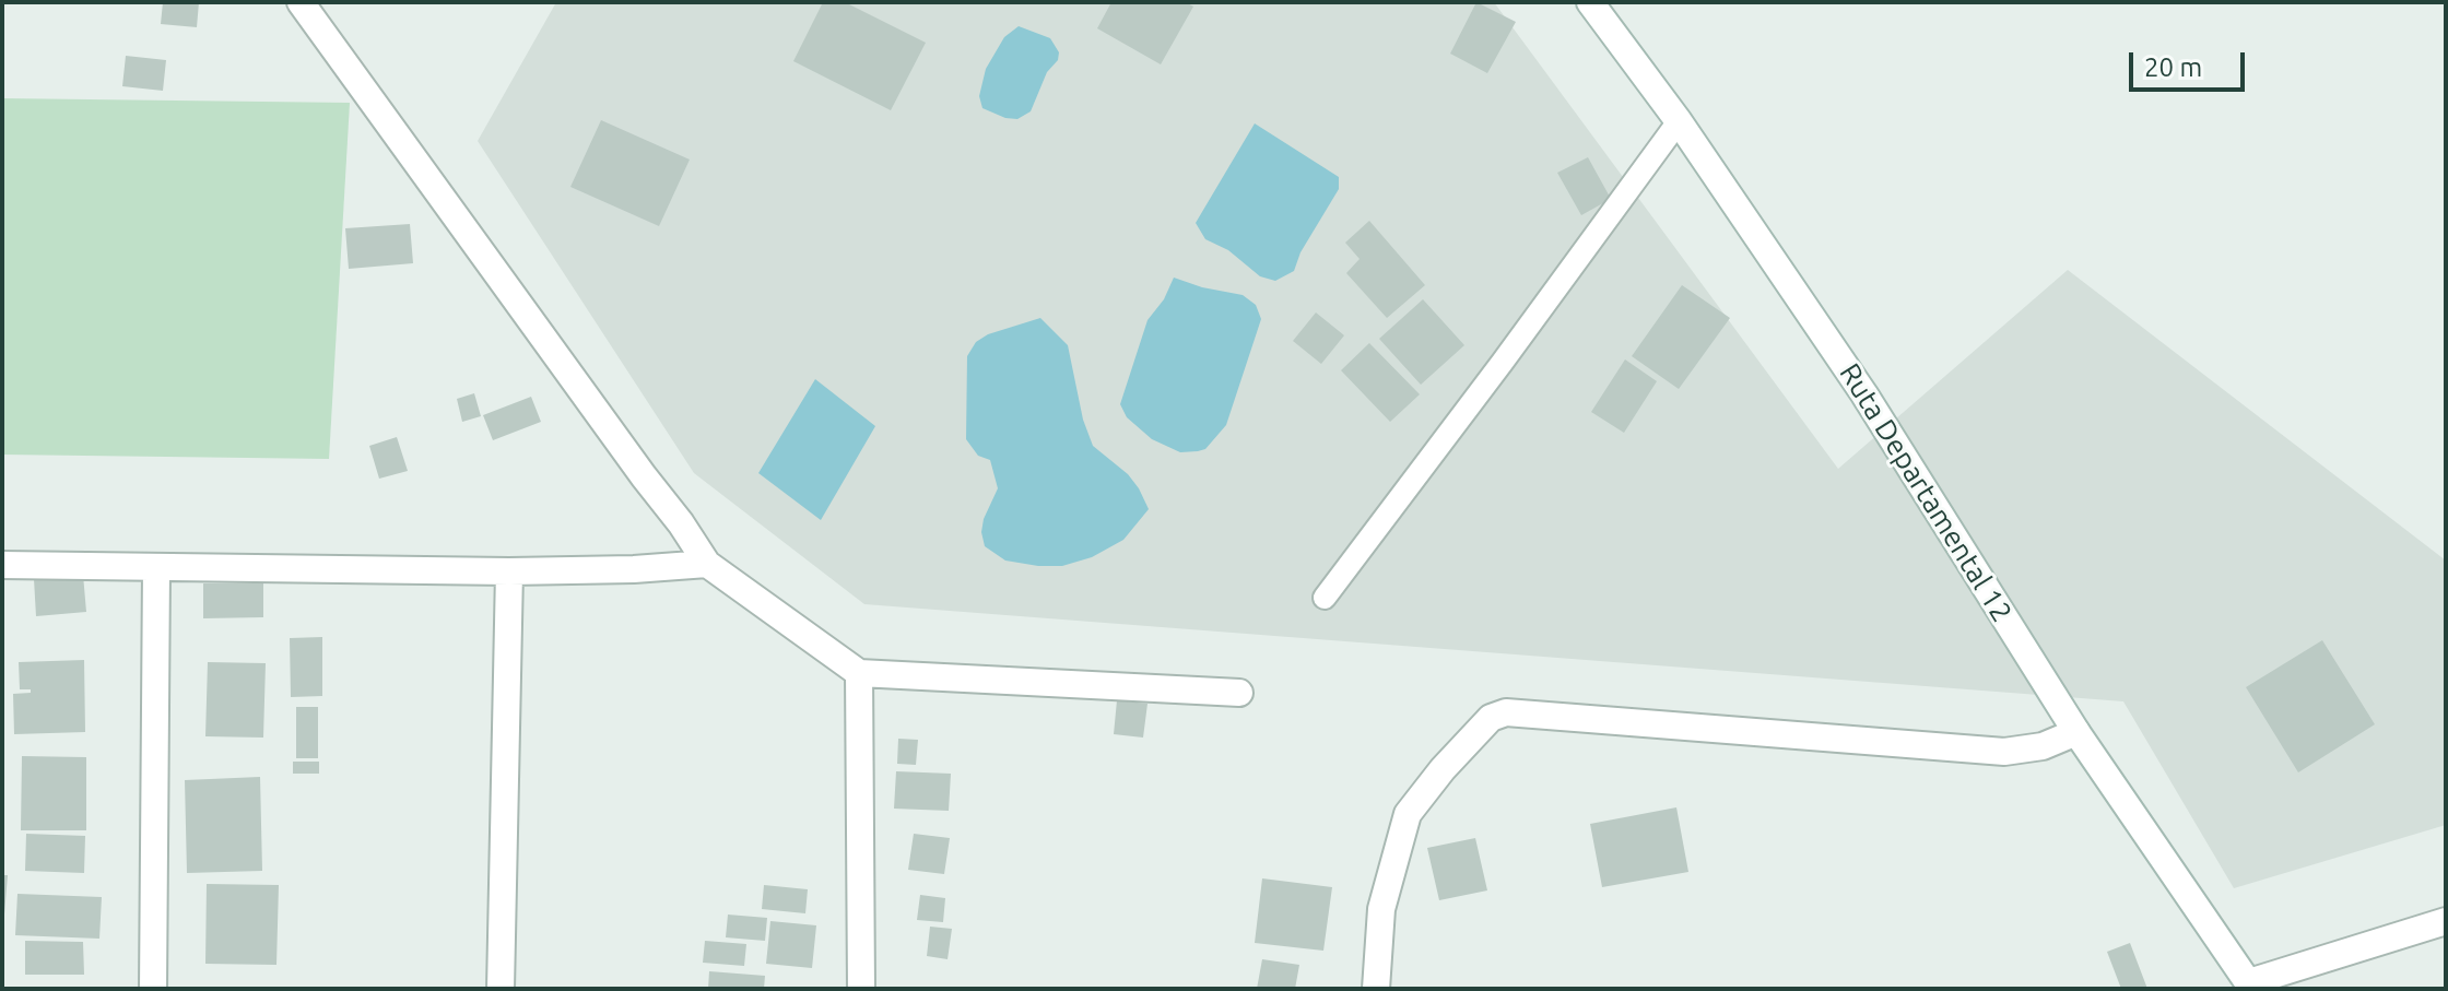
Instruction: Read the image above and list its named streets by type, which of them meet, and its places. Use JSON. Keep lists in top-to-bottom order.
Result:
{
  "streets": {
    "street": ["Ruta Departamental 12"]
  },
  "scale_bar": "20 m"
}
